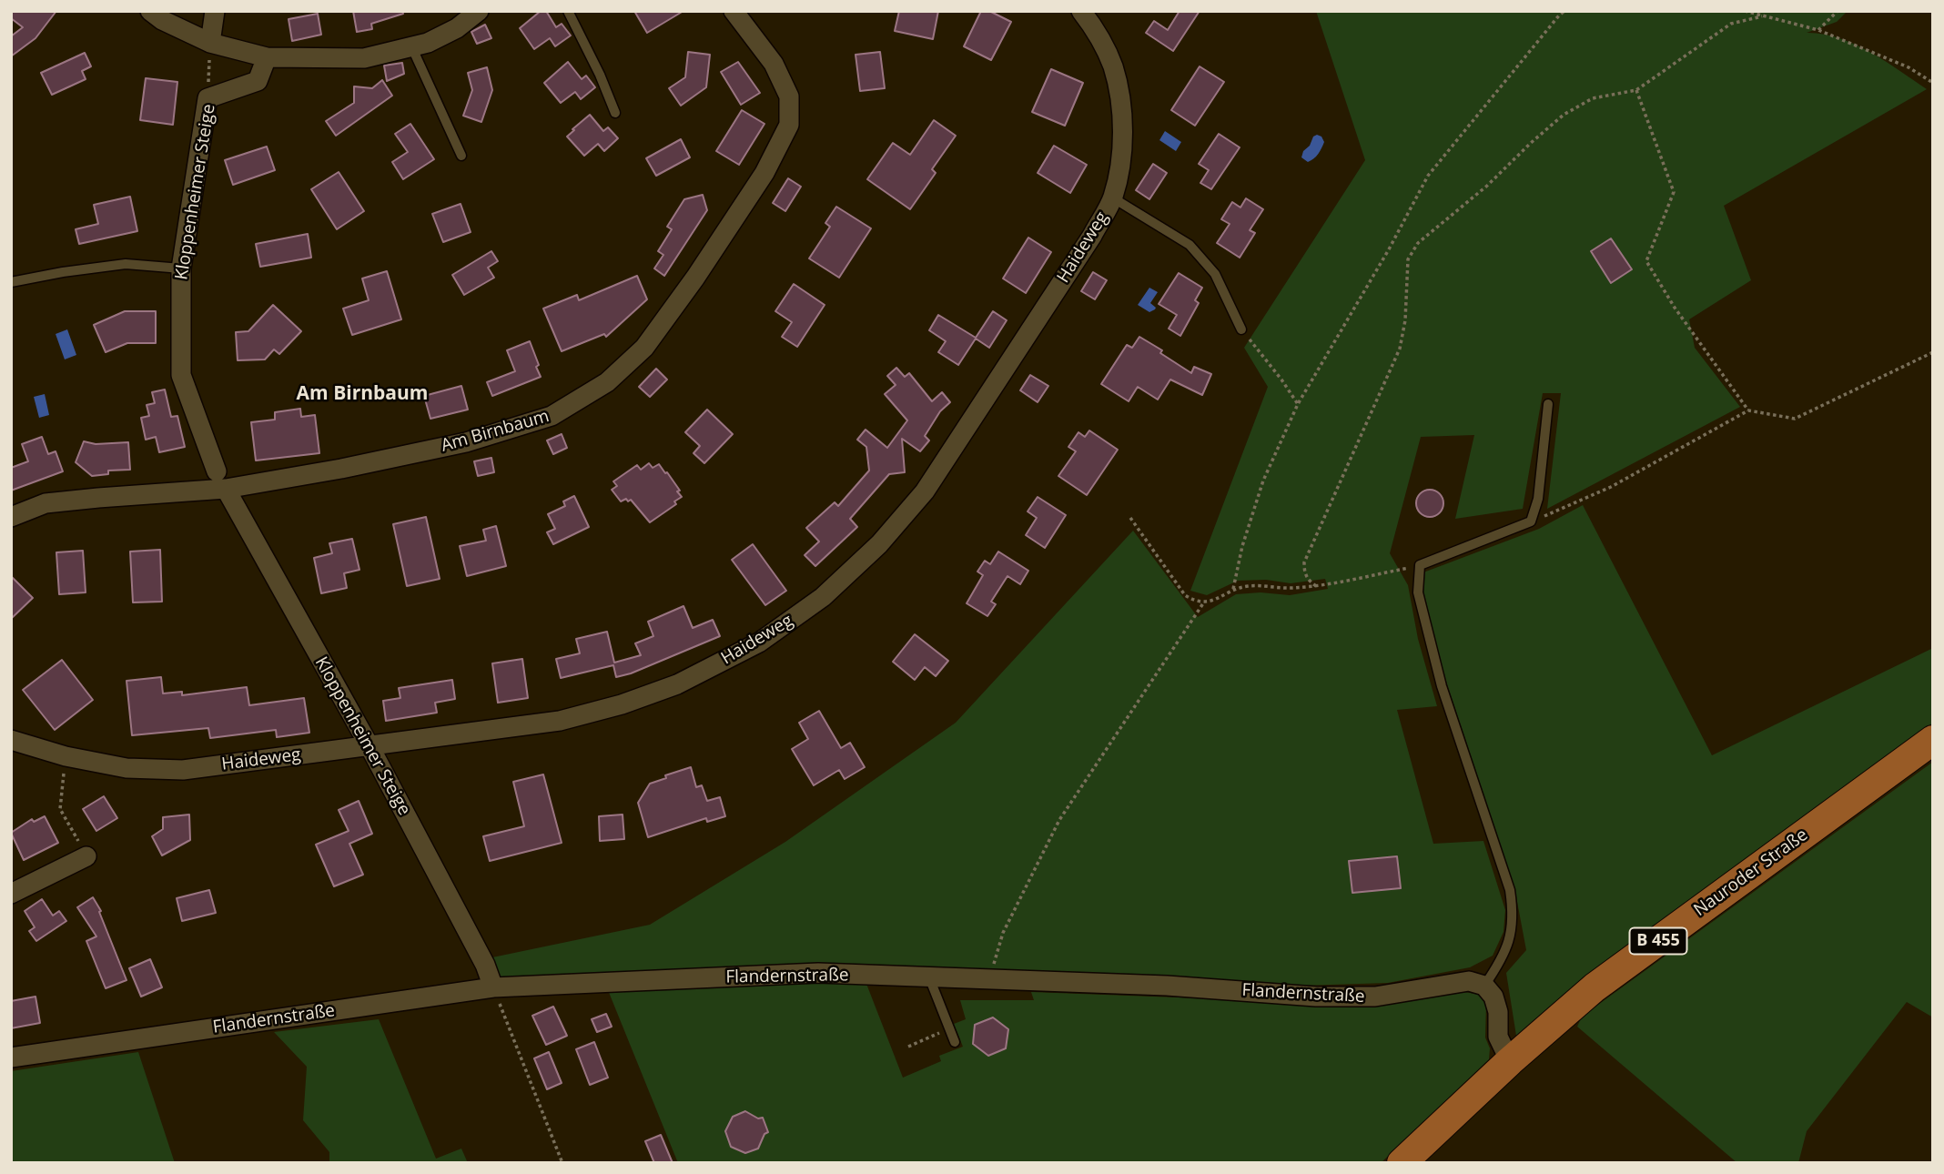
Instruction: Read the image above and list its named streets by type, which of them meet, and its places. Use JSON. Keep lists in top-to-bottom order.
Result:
{
  "streets": {
    "main road": ["Nauroder Straße", "B 455"],
    "street": [
      "Kloppenheimer Steige",
      "Haideweg",
      "Am Birnbaum",
      "Flandernstraße"
    ]
  },
  "crossings": [
    ["Kloppenheimer Steige", "Haideweg"],
    ["Kloppenheimer Steige", "Am Birnbaum"],
    ["Kloppenheimer Steige", "Flandernstraße"]
  ],
  "districts": ["Am Birnbaum"]
}
